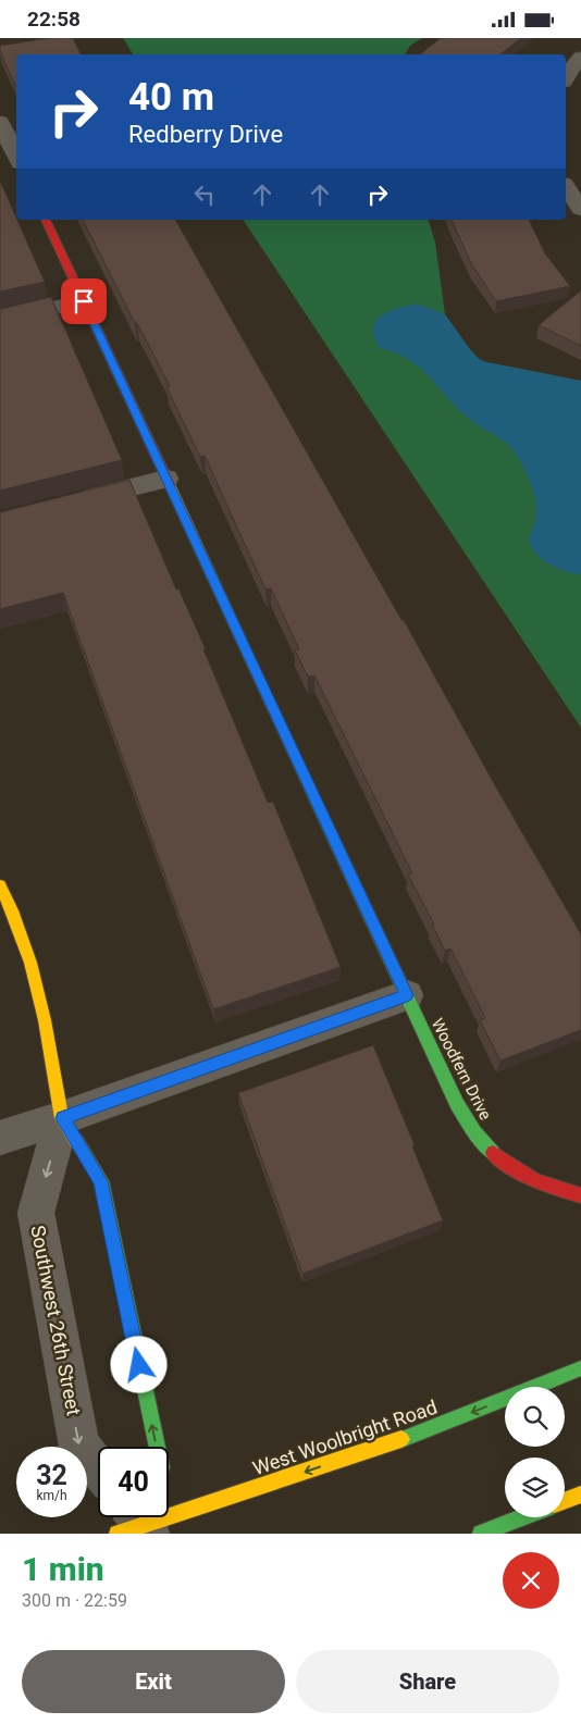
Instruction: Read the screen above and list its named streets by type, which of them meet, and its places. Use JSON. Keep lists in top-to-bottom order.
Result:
{
  "streets": {
    "street": ["Woodfern Drive", "Southwest 26th Street", "West Woolbright Road"]
  },
  "one_way": ["West Woolbright Road"],
  "page": {
    "status": "22:58",
    "turn": ["40 m", "Redberry Drive"],
    "speed": "32 km/h",
    "limit": "40",
    "heading": ["1 min", "300 m · 22:59"],
    "buttons": ["Exit", "Share"]
  }
}
